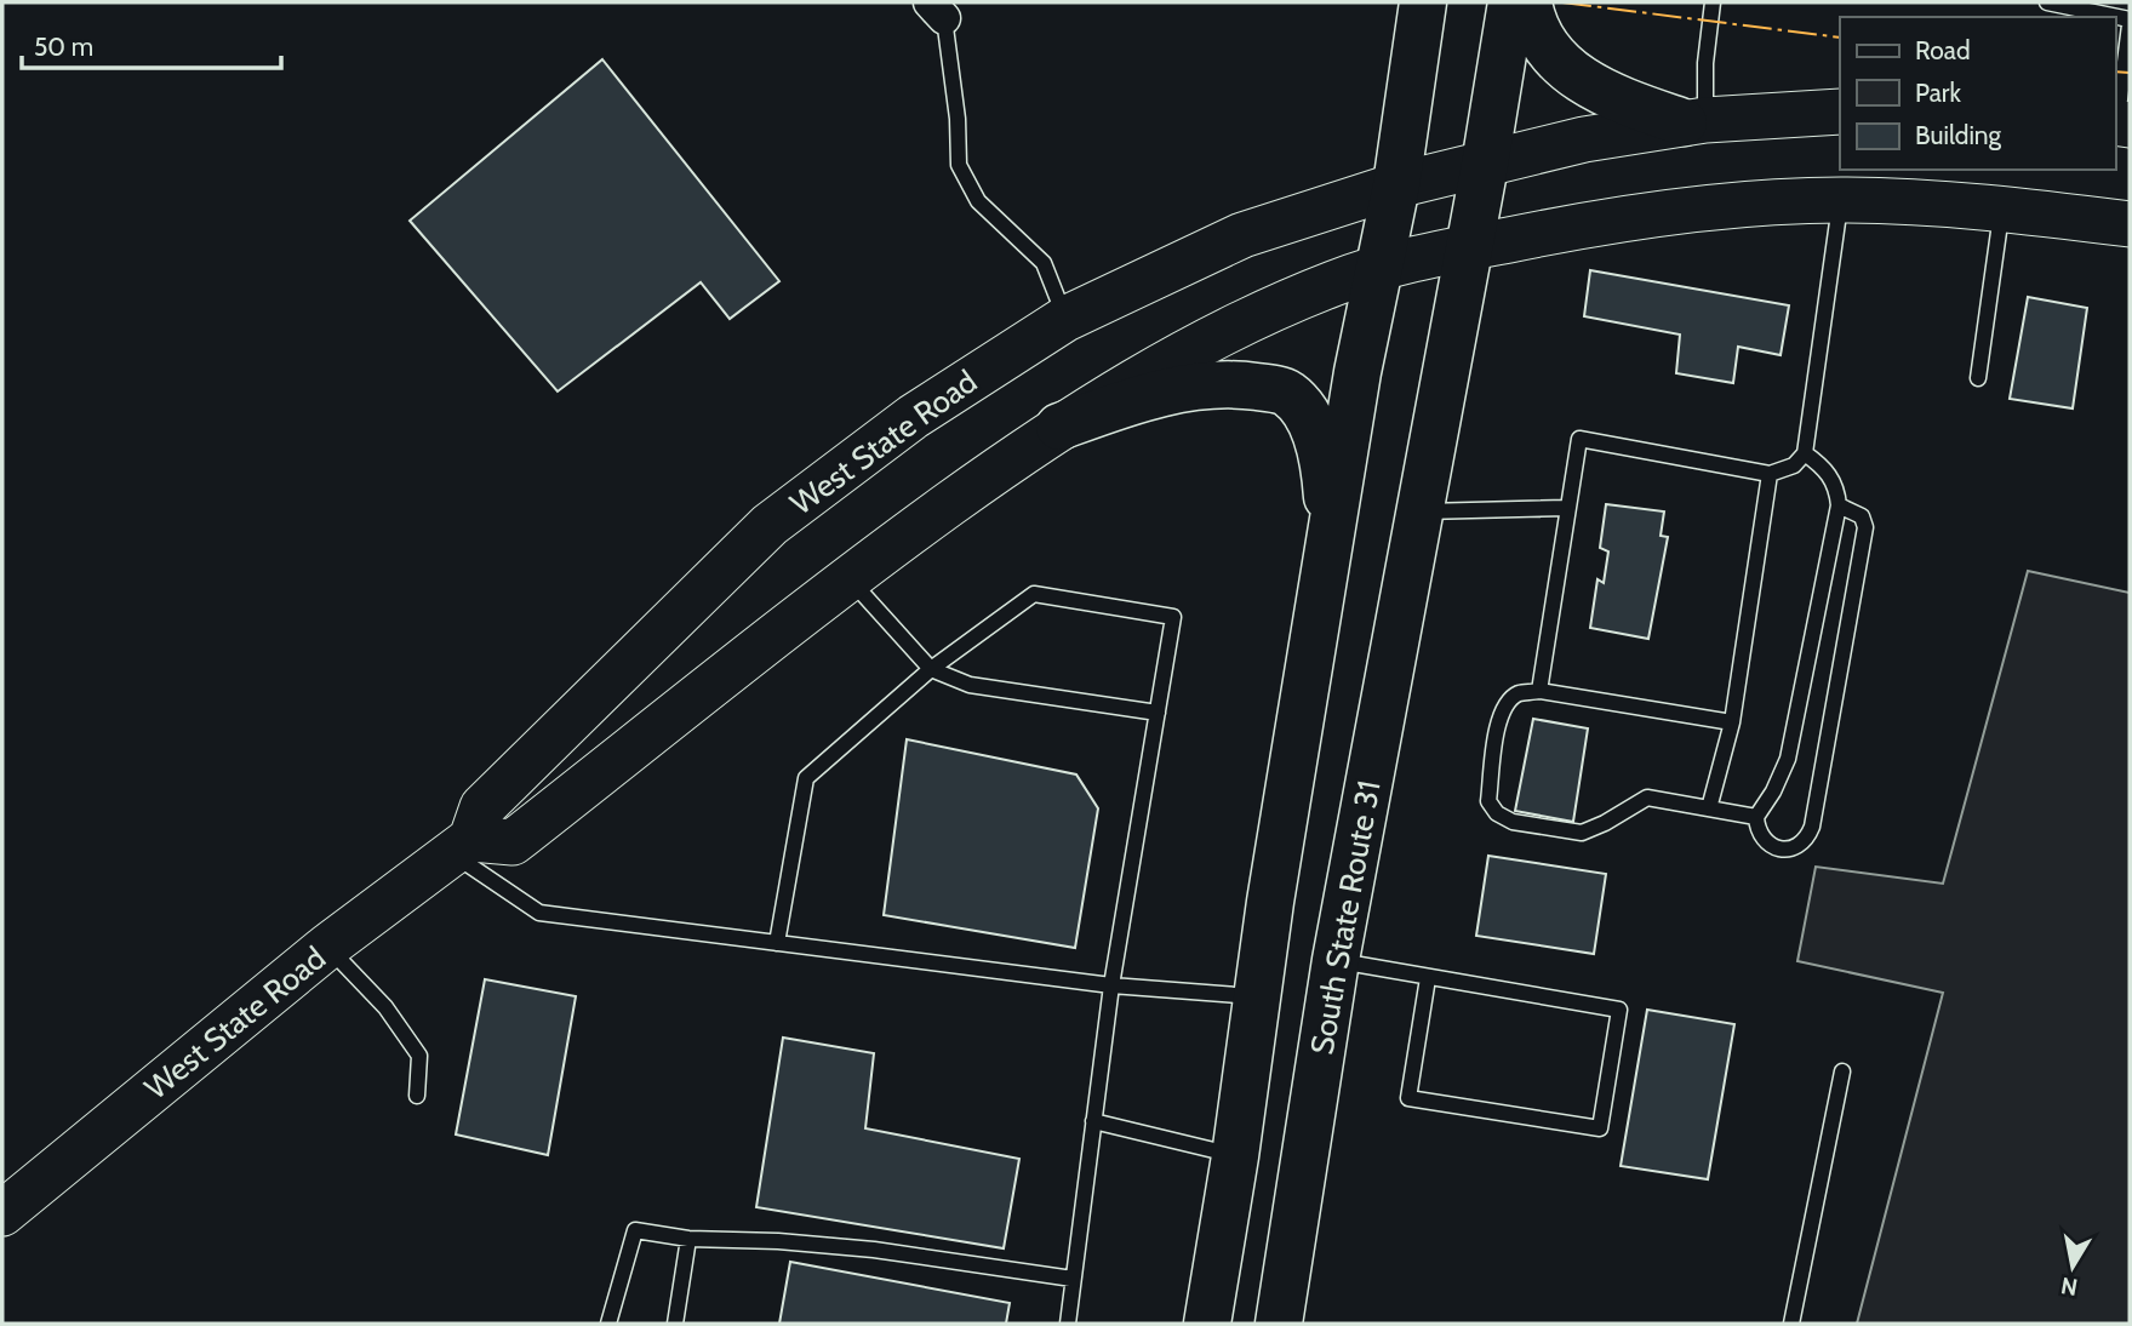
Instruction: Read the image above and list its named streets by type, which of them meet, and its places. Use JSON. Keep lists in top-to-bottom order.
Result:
{
  "streets": {
    "main road": ["West State Road", "South State Route 31"]
  },
  "crossings": [
    ["West State Road", "South State Route 31"]
  ],
  "legend": ["Road", "Park", "Building"],
  "scale_bar": "50 m",
  "north": "bottom"
}
